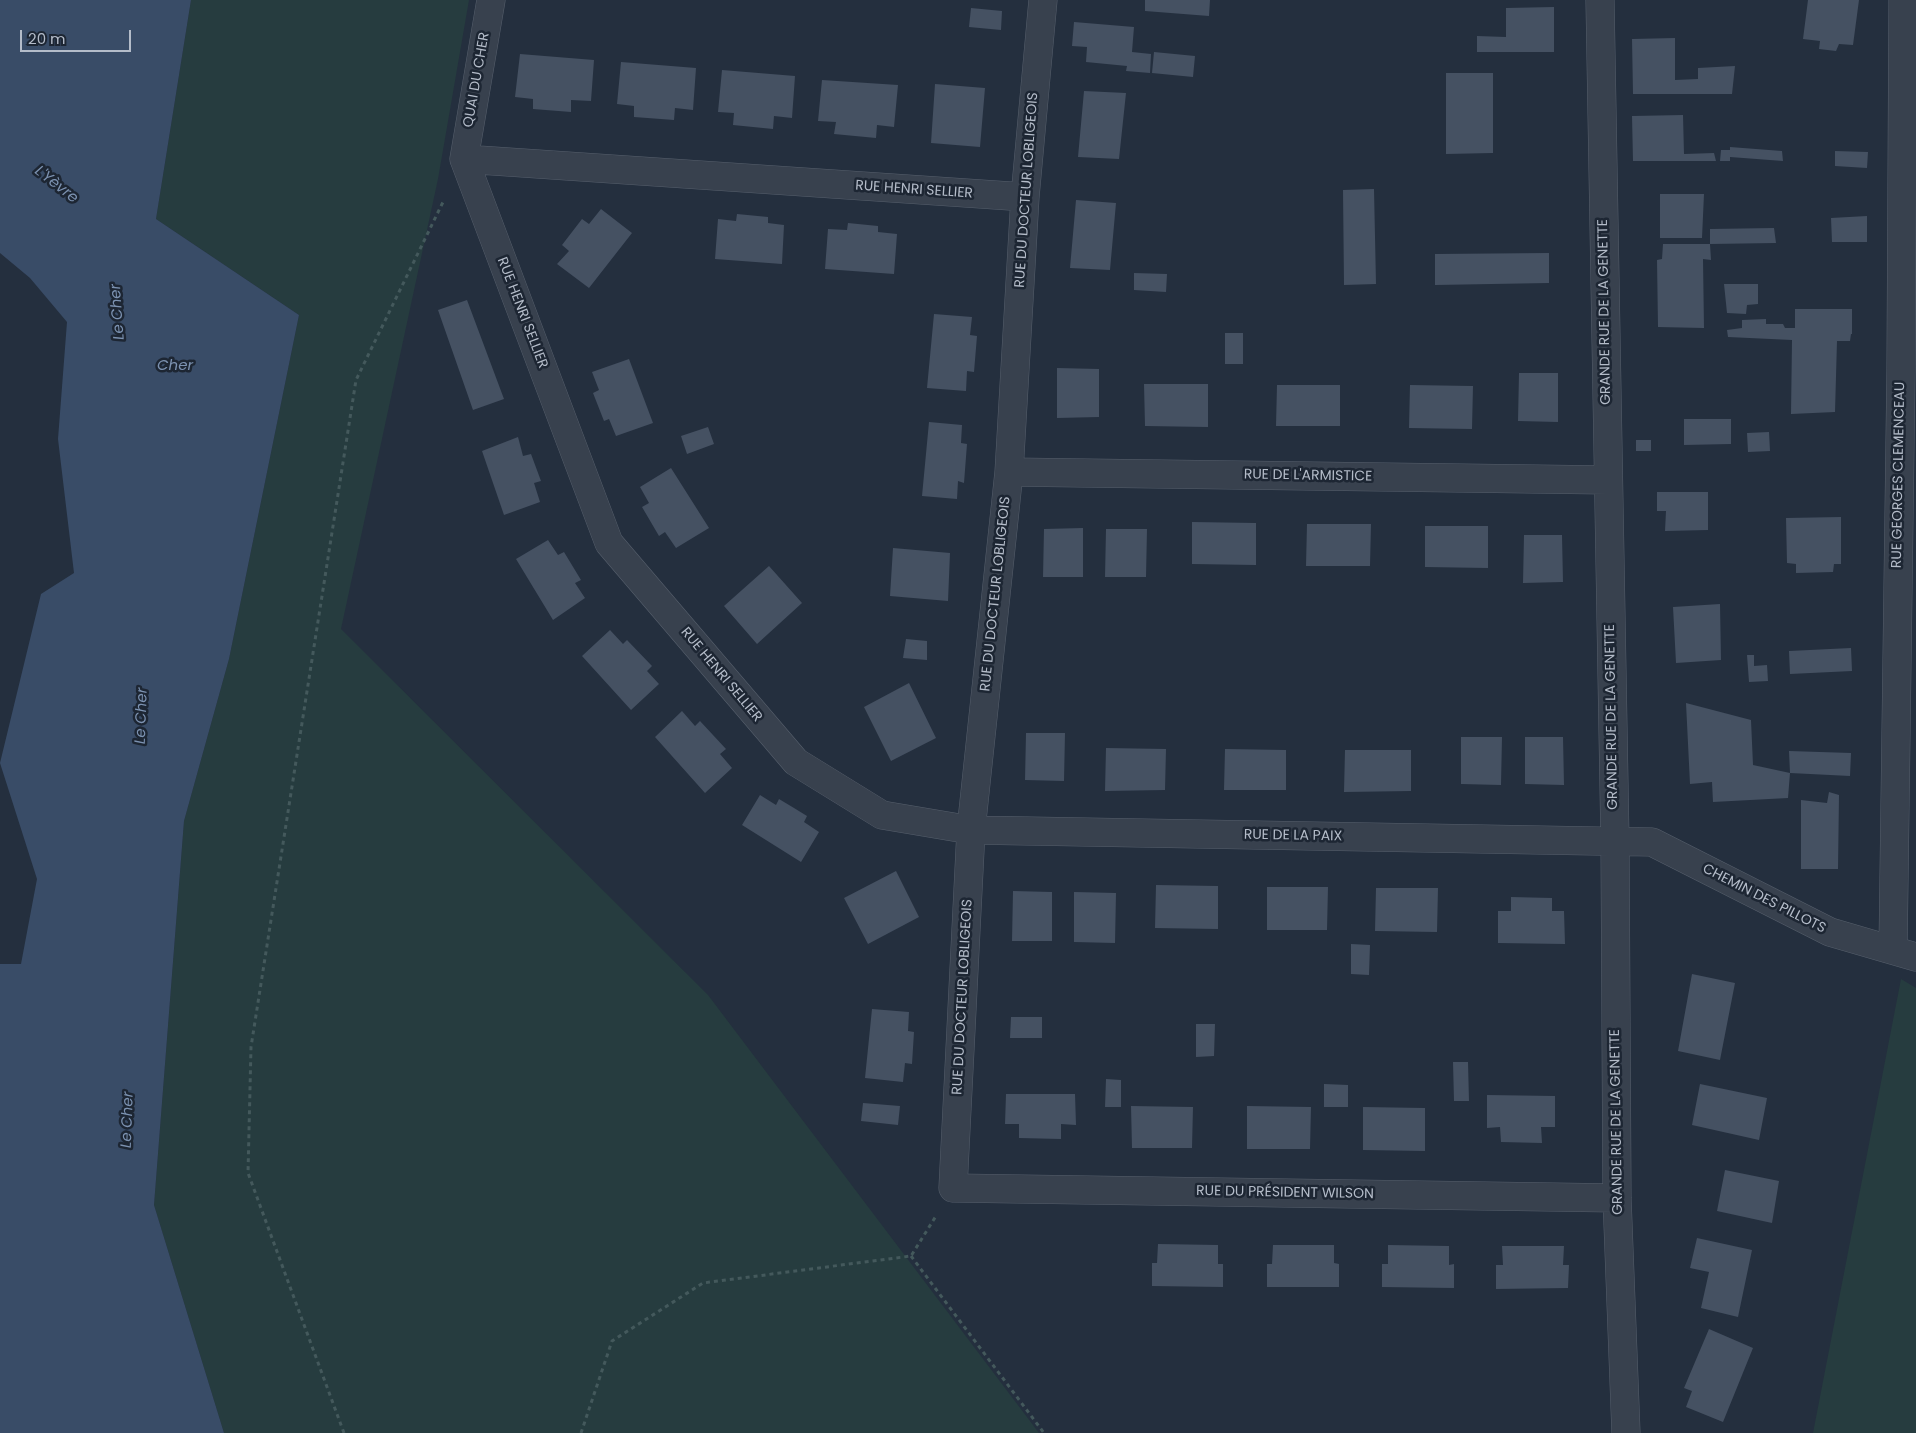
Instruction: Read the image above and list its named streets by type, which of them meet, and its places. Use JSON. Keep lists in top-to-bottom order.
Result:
{
  "streets": {
    "street": [
      "QUAI DU CHER",
      "RUE HENRI SELLIER",
      "RUE DU DOCTEUR LOBLIGEOIS",
      "GRANDE RUE DE LA GENETTE",
      "RUE GEORGES CLEMENCEAU",
      "RUE DE L'ARMISTICE",
      "RUE DE LA PAIX",
      "CHEMIN DES PILLOTS",
      "RUE DU PRÉSIDENT WILSON"
    ]
  },
  "crossings": [
    ["QUAI DU CHER", "RUE HENRI SELLIER"],
    ["RUE HENRI SELLIER", "RUE DU DOCTEUR LOBLIGEOIS"],
    ["RUE HENRI SELLIER", "RUE DE LA PAIX"],
    ["RUE DU DOCTEUR LOBLIGEOIS", "RUE DE L'ARMISTICE"],
    ["RUE DU DOCTEUR LOBLIGEOIS", "RUE DE LA PAIX"],
    ["RUE DU DOCTEUR LOBLIGEOIS", "RUE DU PRÉSIDENT WILSON"],
    ["GRANDE RUE DE LA GENETTE", "RUE DE L'ARMISTICE"],
    ["GRANDE RUE DE LA GENETTE", "RUE DE LA PAIX"],
    ["GRANDE RUE DE LA GENETTE", "CHEMIN DES PILLOTS"],
    ["GRANDE RUE DE LA GENETTE", "RUE DU PRÉSIDENT WILSON"],
    ["RUE GEORGES CLEMENCEAU", "CHEMIN DES PILLOTS"],
    ["RUE DE LA PAIX", "CHEMIN DES PILLOTS"]
  ],
  "water": ["L'Yèvre", "Le Cher", "Cher"],
  "scale_bar": "20 m"
}
